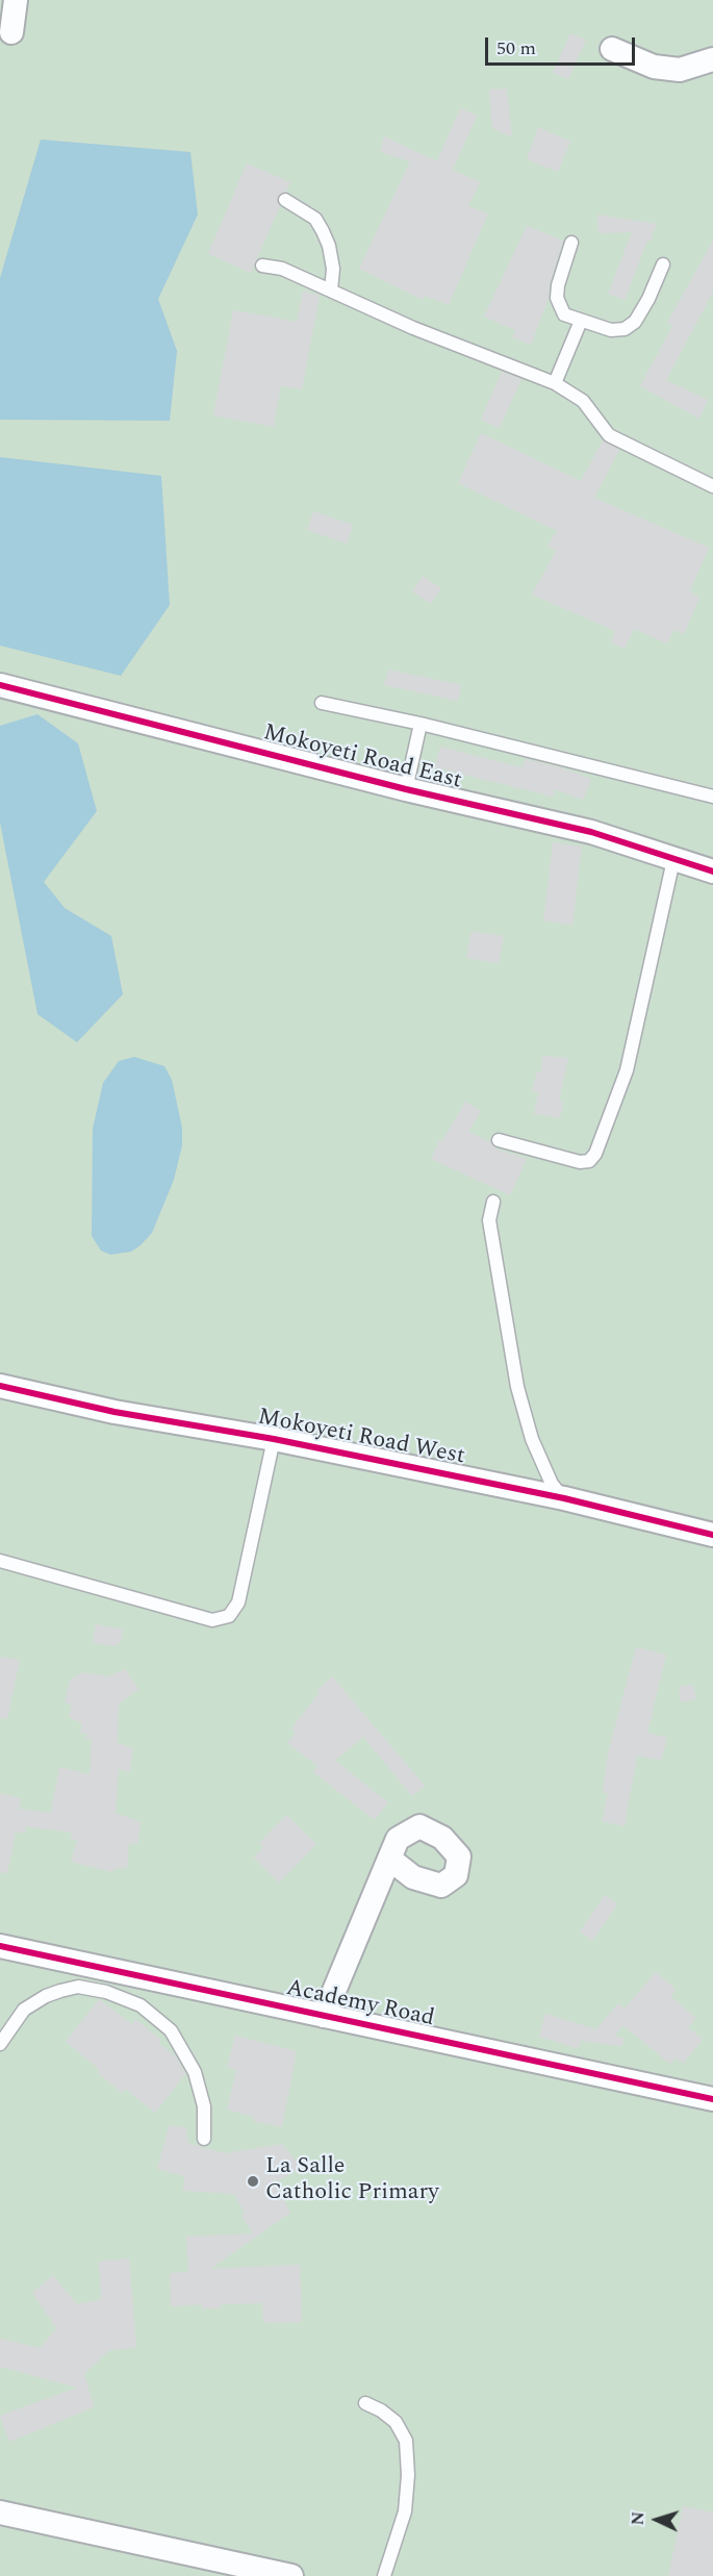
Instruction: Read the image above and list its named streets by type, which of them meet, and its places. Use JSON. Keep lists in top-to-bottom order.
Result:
{
  "streets": {
    "street": ["Mokoyeti Road East", "Mokoyeti Road West", "Academy Road"]
  },
  "places": ["La Salle Catholic Primary"],
  "scale_bar": "50 m",
  "north": "left"
}
